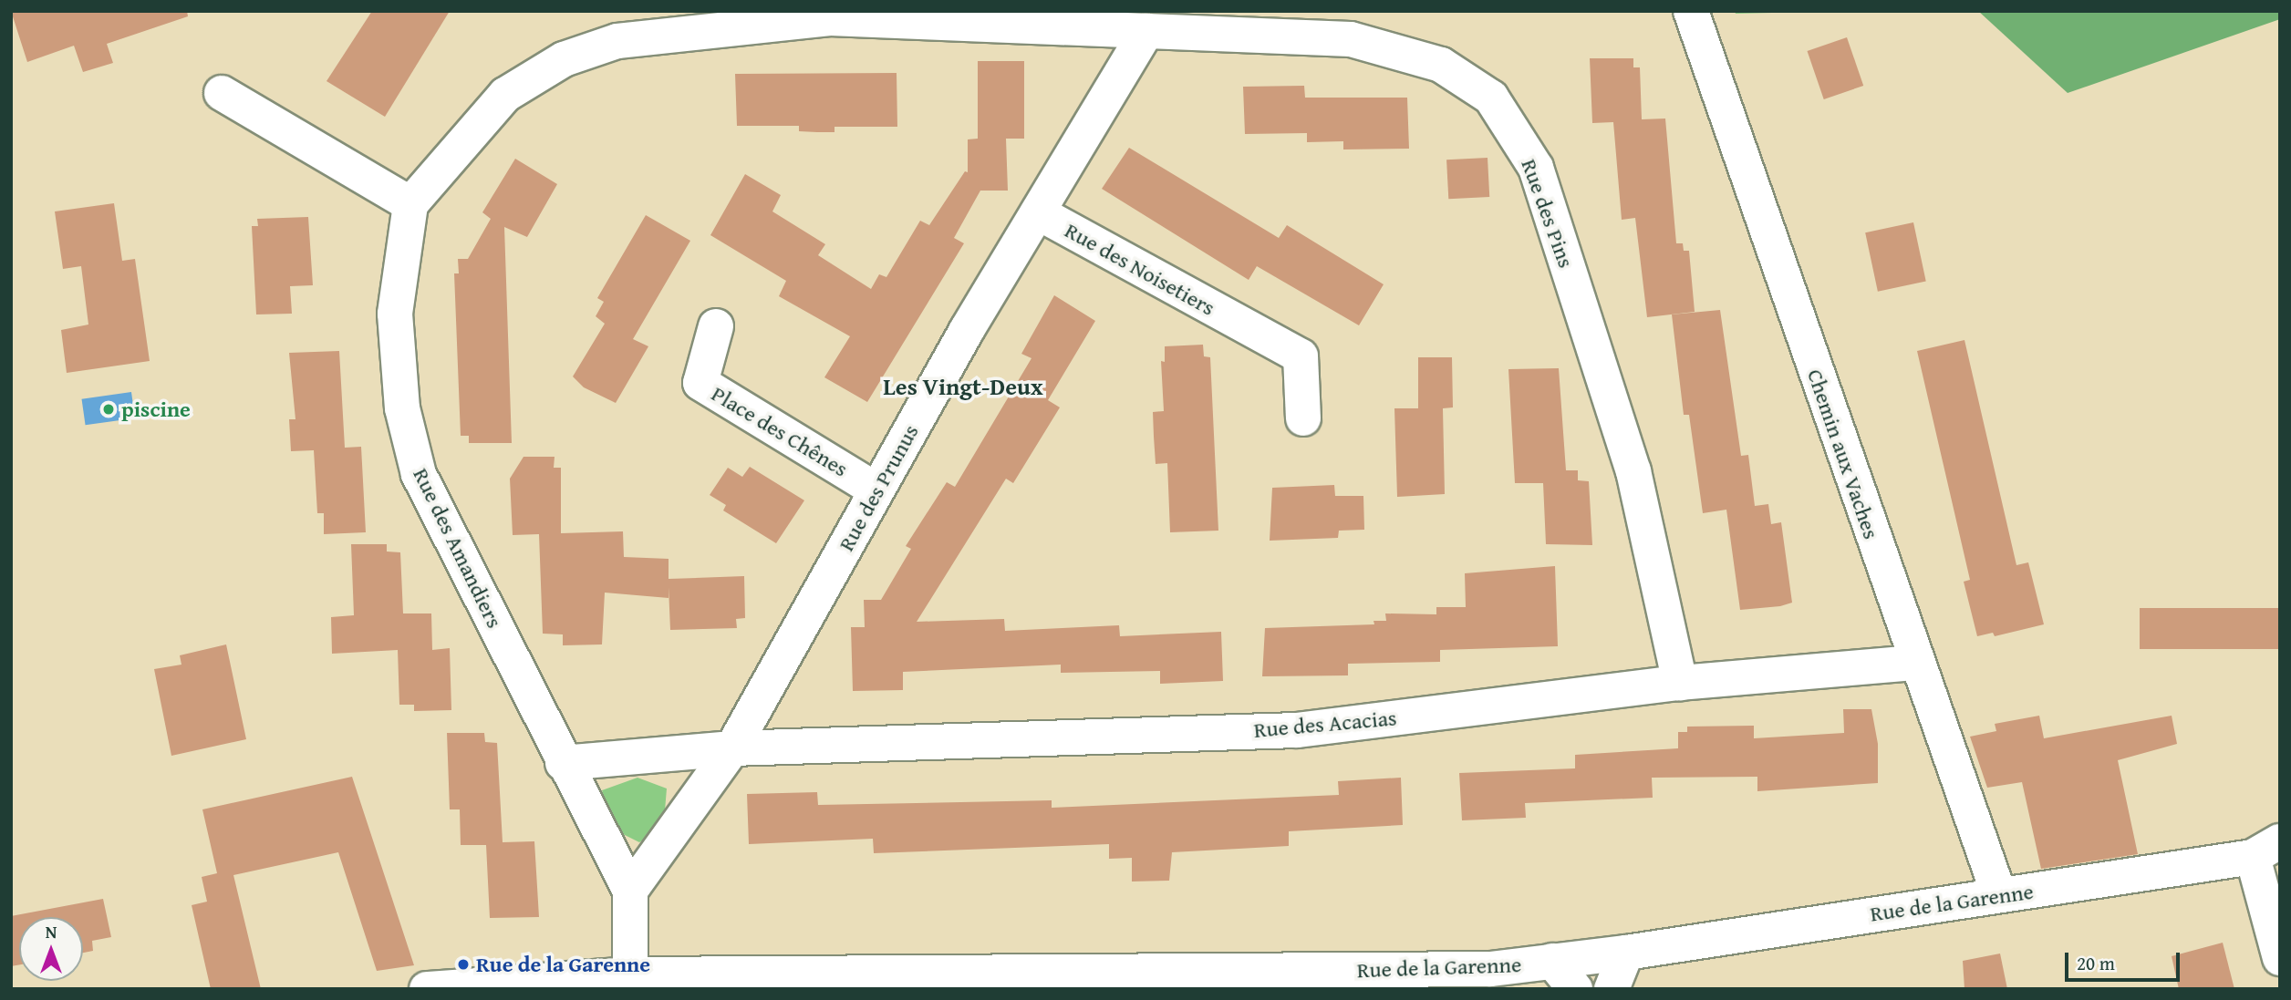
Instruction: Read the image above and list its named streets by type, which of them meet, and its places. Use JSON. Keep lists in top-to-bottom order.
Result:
{
  "streets": {
    "street": [
      "Rue des Pins",
      "Rue des Noisetiers",
      "Place des Chênes",
      "Chemin aux Vaches",
      "Rue des Prunus",
      "Rue des Amandiers",
      "Rue des Acacias",
      "Rue de la Garenne"
    ]
  },
  "crossings": [
    ["Rue des Pins", "Rue des Prunus"],
    ["Rue des Pins", "Rue des Acacias"],
    ["Rue des Noisetiers", "Rue des Prunus"],
    ["Place des Chênes", "Rue des Prunus"],
    ["Chemin aux Vaches", "Rue des Acacias"],
    ["Chemin aux Vaches", "Rue de la Garenne"],
    ["Rue des Prunus", "Rue des Amandiers"],
    ["Rue des Prunus", "Rue des Acacias"],
    ["Rue des Amandiers", "Rue des Acacias"],
    ["Rue des Amandiers", "Rue de la Garenne"]
  ],
  "districts": ["Les Vingt-Deux"],
  "places": ["piscine", "Rue de la Garenne"],
  "scale_bar": "20 m",
  "north": "top"
}
